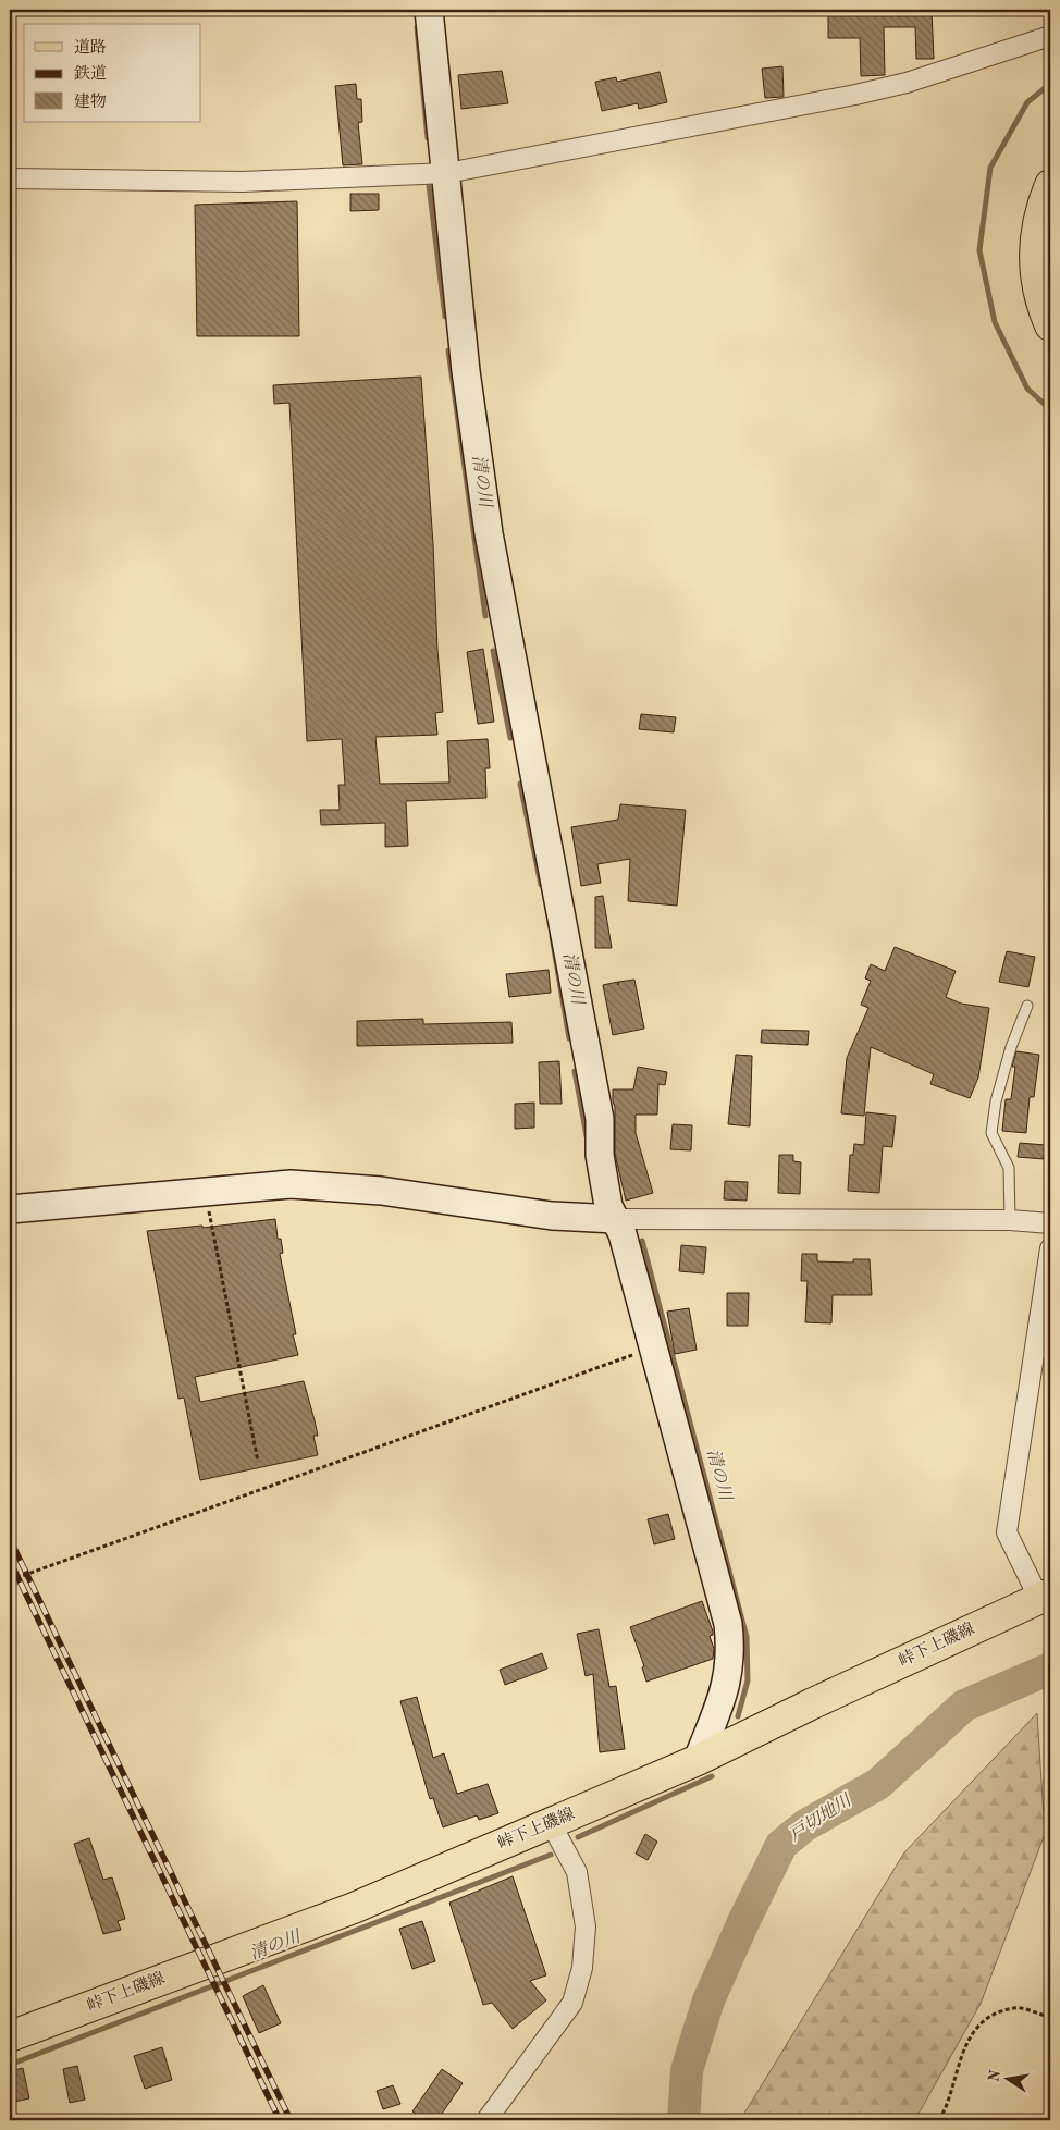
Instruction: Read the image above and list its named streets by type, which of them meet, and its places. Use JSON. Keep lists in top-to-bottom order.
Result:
{
  "streets": {
    "main road": ["峠下上磯線"]
  },
  "water": ["清の川", "戸切地川"],
  "legend": ["道路", "鉄道", "建物"],
  "north": "left"
}
